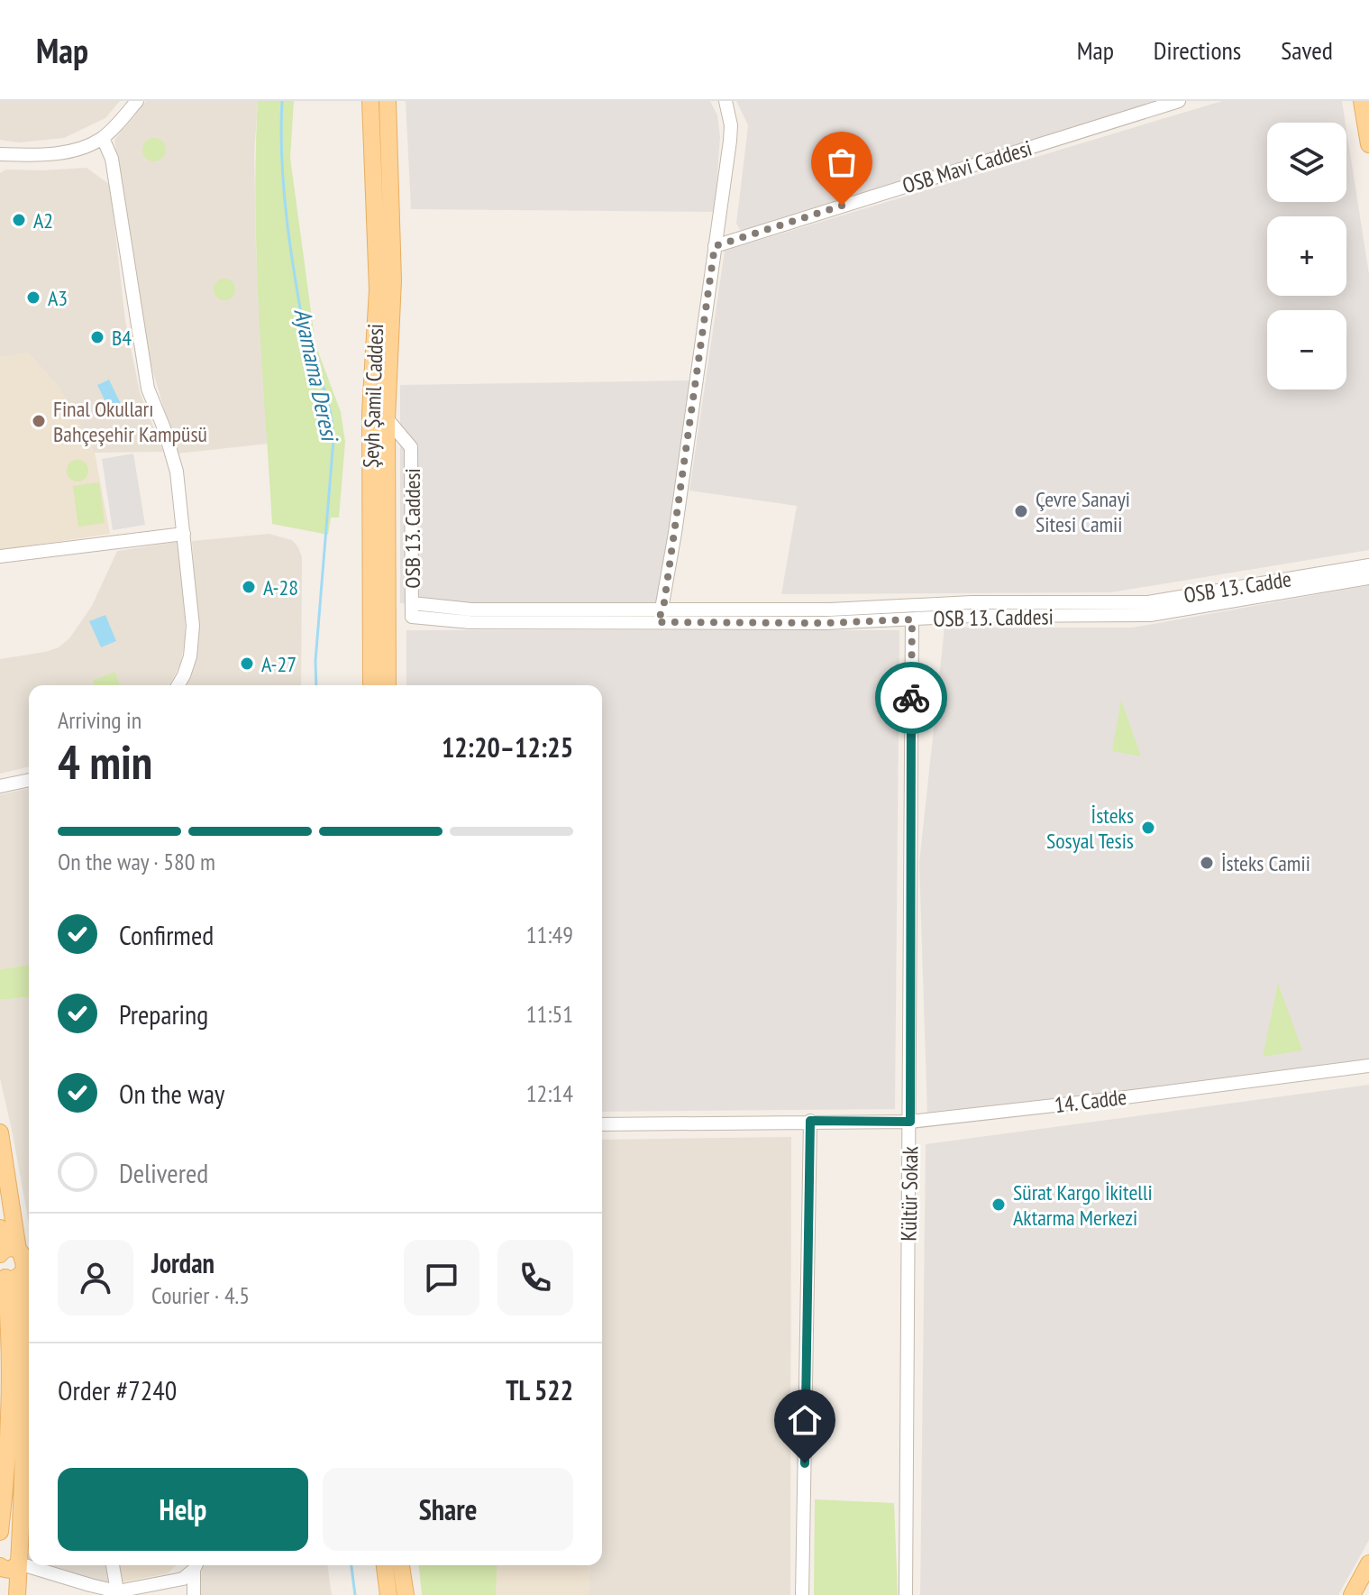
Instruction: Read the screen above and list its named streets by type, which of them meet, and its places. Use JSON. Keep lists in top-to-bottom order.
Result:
{
  "streets": {
    "main road": ["Şeyh Şamil Caddesi"],
    "street": [
      "OSB Mavi Caddesi",
      "OSB 13. Caddesi",
      "OSB 13. Cadde",
      "14. Cadde",
      "Kültür Sokak"
    ]
  },
  "crossings": [
    ["Şeyh Şamil Caddesi", "OSB 13. Caddesi"],
    ["OSB 13. Caddesi", "OSB 13. Cadde"],
    ["OSB 13. Caddesi", "Kültür Sokak"],
    ["14. Cadde", "Kültür Sokak"]
  ],
  "water": ["Ayamama Deresi"],
  "places": [
    "A2",
    "A3",
    "B4",
    "Final Okulları Bahçeşehir Kampüsü",
    "Çevre Sanayi Sitesi Camii",
    "A-28",
    "A-27",
    "İsteks Sosyal Tesis",
    "İsteks Camii",
    "Sürat Kargo İkitelli Aktarma Merkezi"
  ],
  "page": {
    "header": "Map",
    "nav": ["Map", "Directions", "Saved"],
    "map_buttons": ["+", "−"],
    "heading": ["4 min", "Arriving in", "12:20–12:25"],
    "panel": [
      "Jordan",
      "Courier · 4.5",
      "Order #7240",
      "TL 522"
    ],
    "bar": "On the way · 580 m",
    "list": [
      ["Confirmed", "11:49"],
      ["Preparing", "11:51"],
      ["On the way", "12:14"],
      "Delivered"
    ],
    "buttons": ["Help", "Share"]
  }
}
